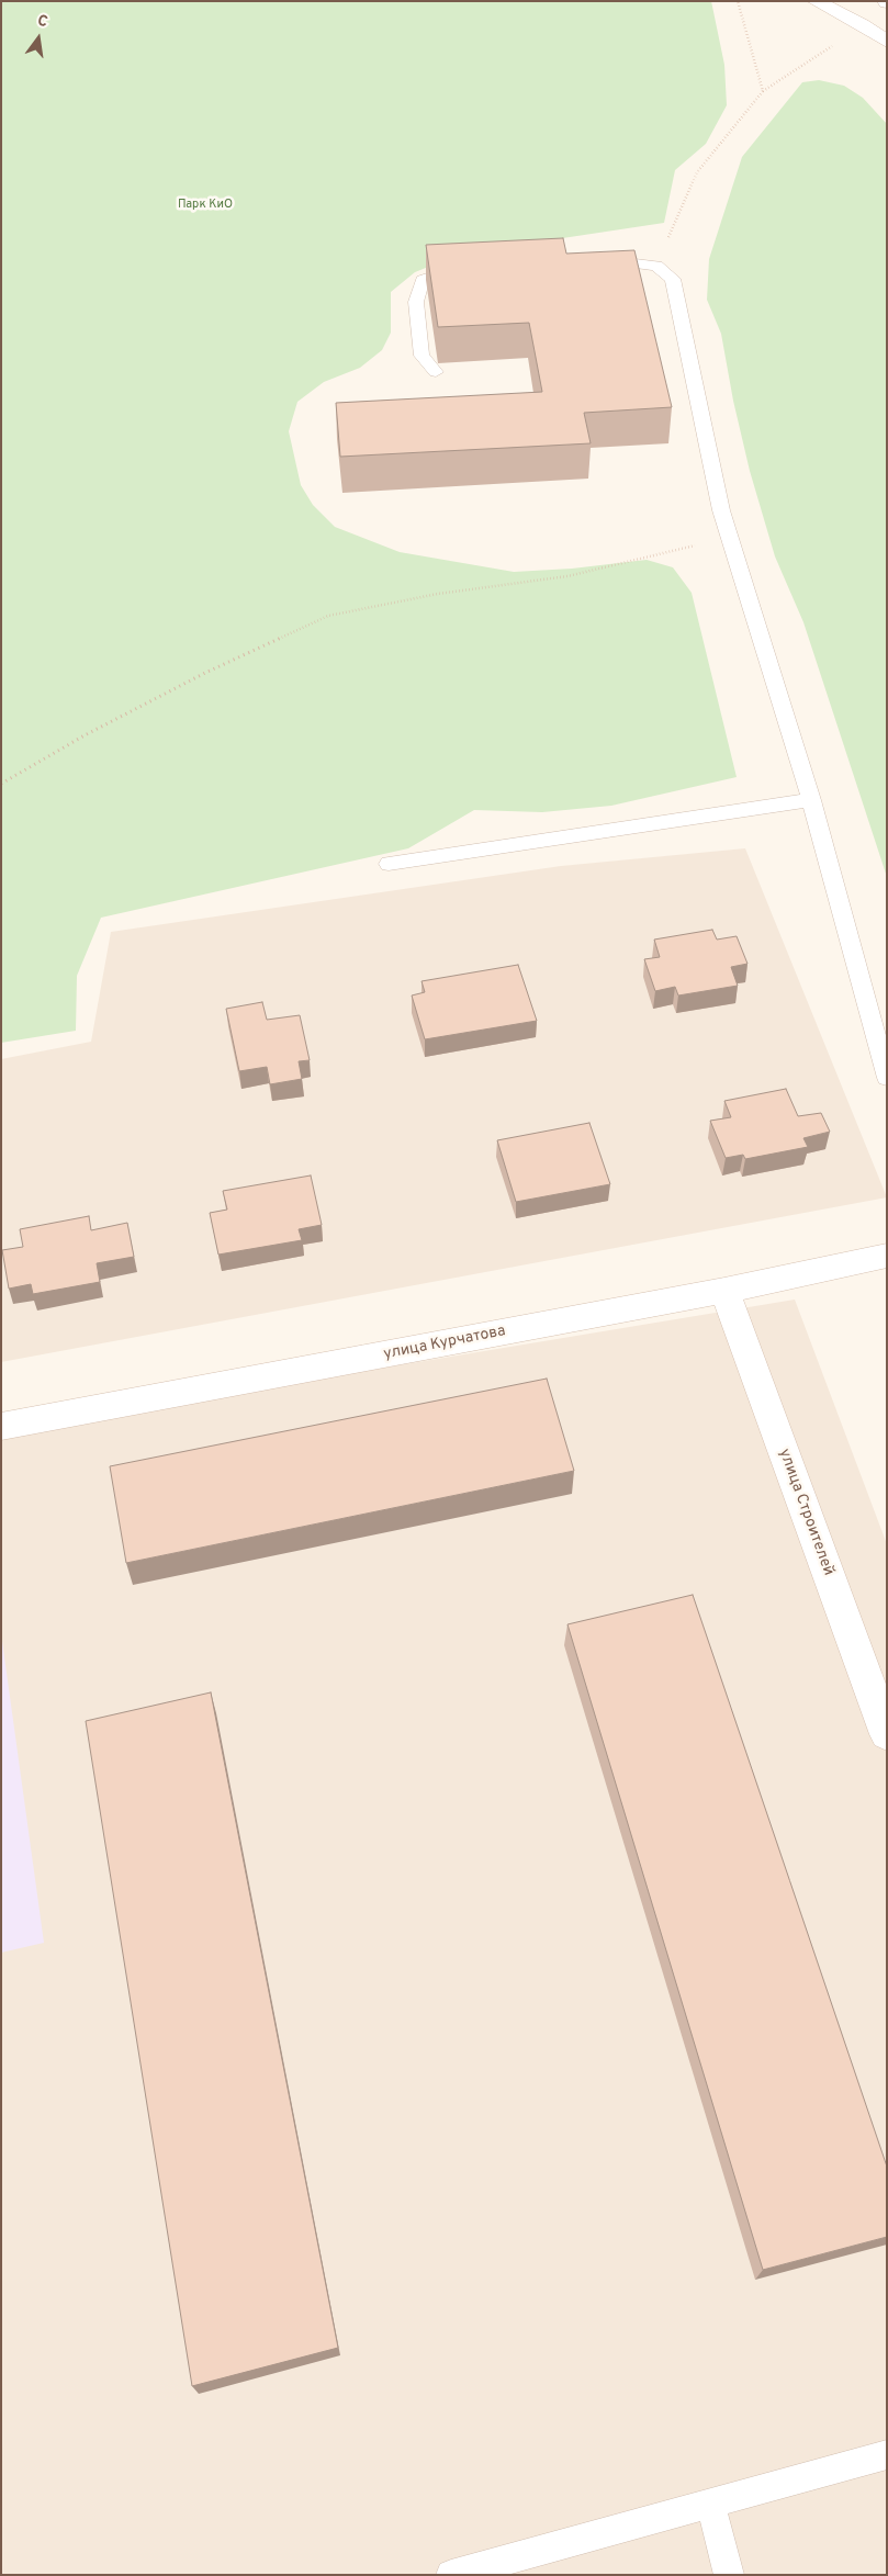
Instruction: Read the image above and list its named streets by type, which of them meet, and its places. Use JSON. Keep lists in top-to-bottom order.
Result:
{
  "streets": {
    "street": ["улица Курчатова", "улица Строителей"]
  },
  "crossings": [
    ["улица Курчатова", "улица Строителей"]
  ],
  "parks": ["Парк КиО"],
  "north": "top"
}
